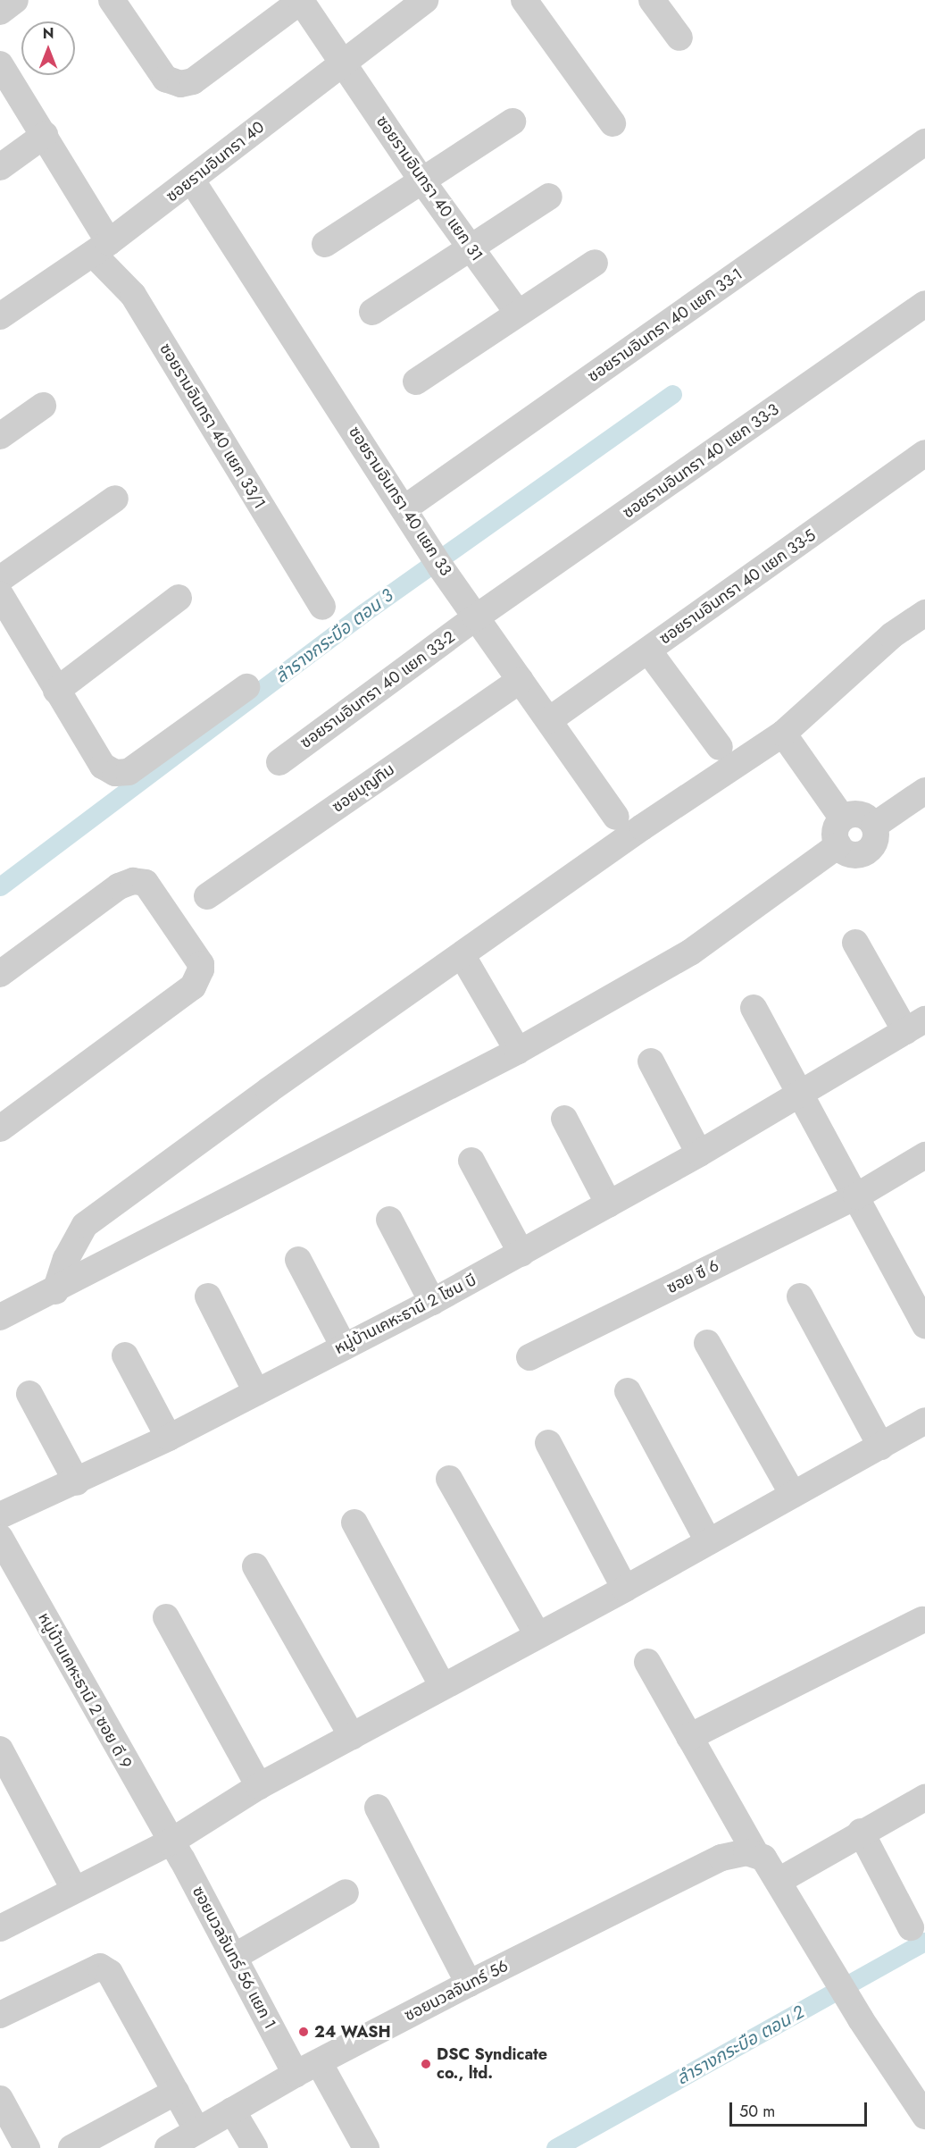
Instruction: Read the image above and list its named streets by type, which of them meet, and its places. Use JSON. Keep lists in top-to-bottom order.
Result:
{
  "streets": {
    "street": [
      "ซอยรามอินทรา 40",
      "ซอยรามอินทรา 40 แยก 31",
      "ซอยรามอินทรา 40 แยก 33-1",
      "ซอยรามอินทรา 40 แยก 33/1",
      "ซอยรามอินทรา 40 แยก 33-3",
      "ซอยรามอินทรา 40 แยก 33",
      "ซอยรามอินทรา 40 แยก 33-5",
      "ซอยรามอินทรา 40 แยก 33-2",
      "ซอยบุญทิม",
      "ซอย ซี 6",
      "หมู่บ้านเคหะธานี 2 โซน บี",
      "หมู่บ้านเคหะธานี 2 ซอย ดี 9",
      "ซอยนวลจันทร์ 56 แยก 1",
      "ซอยนวลจันทร์ 56"
    ]
  },
  "crossings": [
    ["ซอยรามอินทรา 40", "ซอยรามอินทรา 40 แยก 31"],
    ["ซอยรามอินทรา 40", "ซอยรามอินทรา 40 แยก 33/1"],
    ["ซอยรามอินทรา 40", "ซอยรามอินทรา 40 แยก 33"],
    ["ซอยรามอินทรา 40 แยก 33-1", "ซอยรามอินทรา 40 แยก 33"],
    ["ซอยรามอินทรา 40 แยก 33-3", "ซอยรามอินทรา 40 แยก 33"],
    ["ซอยรามอินทรา 40 แยก 33-3", "ซอยรามอินทรา 40 แยก 33-2"],
    ["ซอยรามอินทรา 40 แยก 33", "ซอยรามอินทรา 40 แยก 33-5"],
    ["ซอยรามอินทรา 40 แยก 33", "ซอยรามอินทรา 40 แยก 33-2"],
    ["ซอยรามอินทรา 40 แยก 33", "ซอยบุญทิม"],
    ["หมู่บ้านเคหะธานี 2 ซอย ดี 9", "ซอยนวลจันทร์ 56 แยก 1"],
    ["ซอยนวลจันทร์ 56 แยก 1", "ซอยนวลจันทร์ 56"]
  ],
  "water": ["ลำรางกระบือ ตอน 3", "ลำรางกระบือ ตอน 2"],
  "places": ["24 WASH", "DSC Syndicate co., ltd."],
  "scale_bar": "50 m",
  "north": "top"
}
